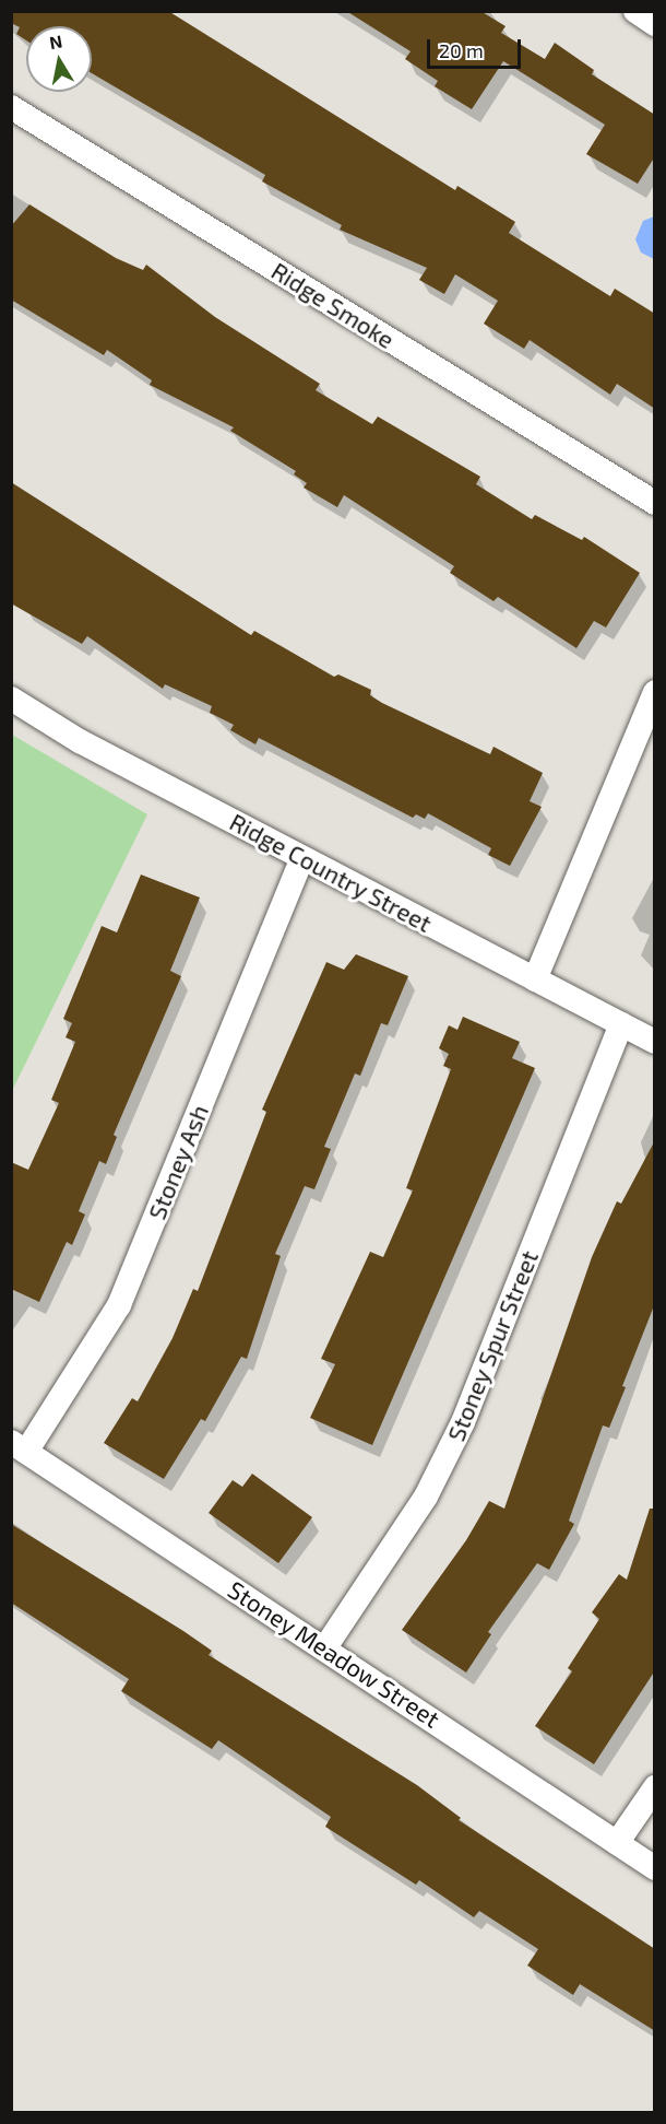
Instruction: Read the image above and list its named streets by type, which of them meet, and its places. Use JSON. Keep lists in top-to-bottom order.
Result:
{
  "streets": {
    "street": [
      "Ridge Smoke",
      "Ridge Country Street",
      "Stoney Ash",
      "Stoney Spur Street",
      "Stoney Meadow Street"
    ]
  },
  "crossings": [
    ["Ridge Country Street", "Stoney Ash"],
    ["Ridge Country Street", "Stoney Spur Street"],
    ["Stoney Ash", "Stoney Meadow Street"],
    ["Stoney Spur Street", "Stoney Meadow Street"]
  ],
  "scale_bar": "20 m",
  "north": "top"
}
